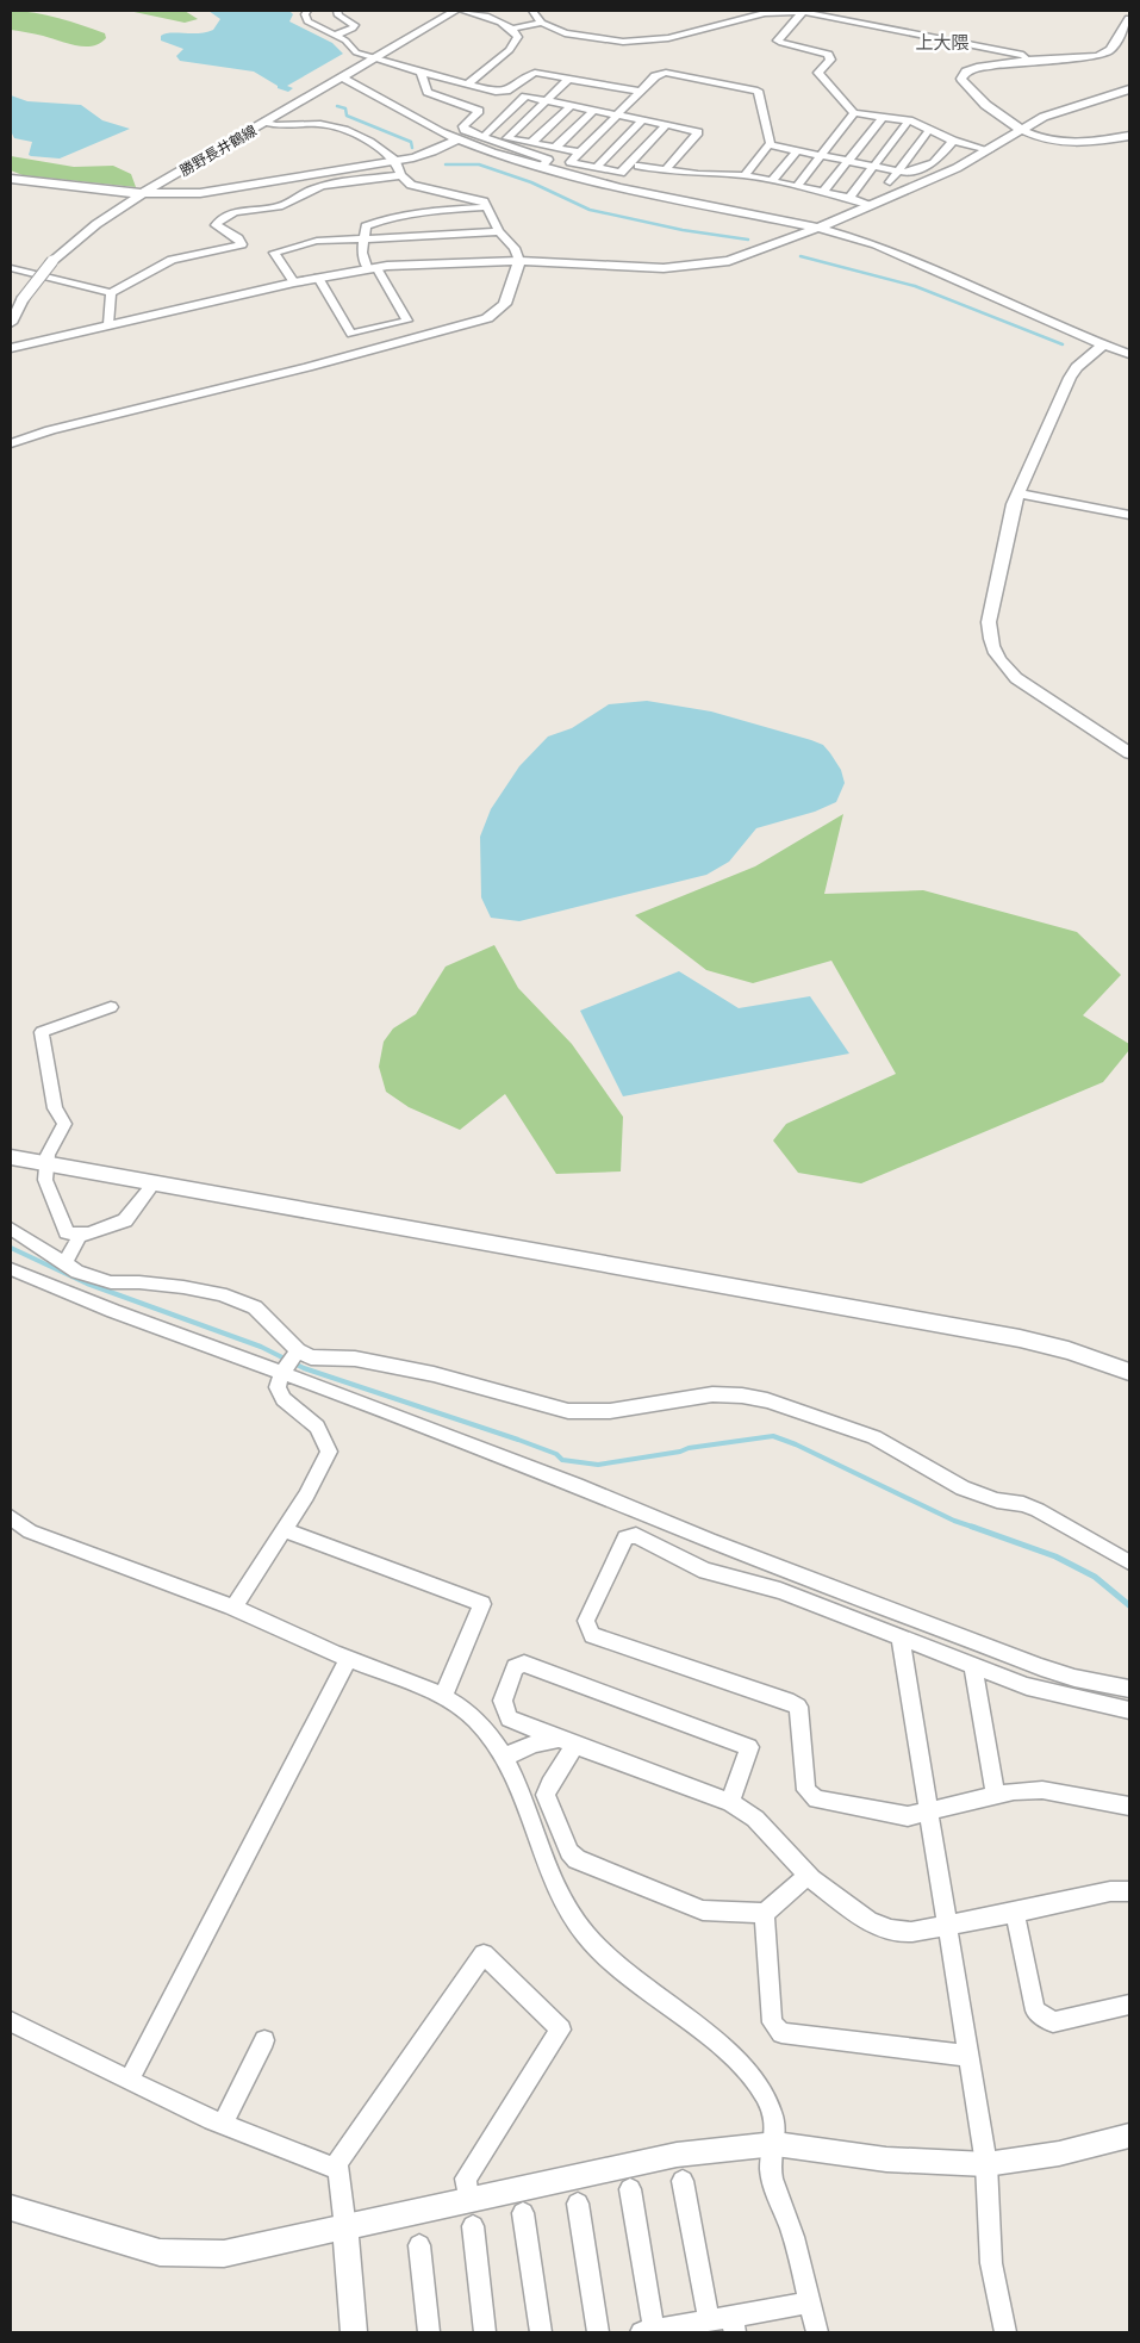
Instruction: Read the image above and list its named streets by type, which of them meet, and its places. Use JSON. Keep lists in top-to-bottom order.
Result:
{
  "streets": {
    "street": ["勝野長井鶴線"]
  },
  "districts": ["上大隈"]
}
